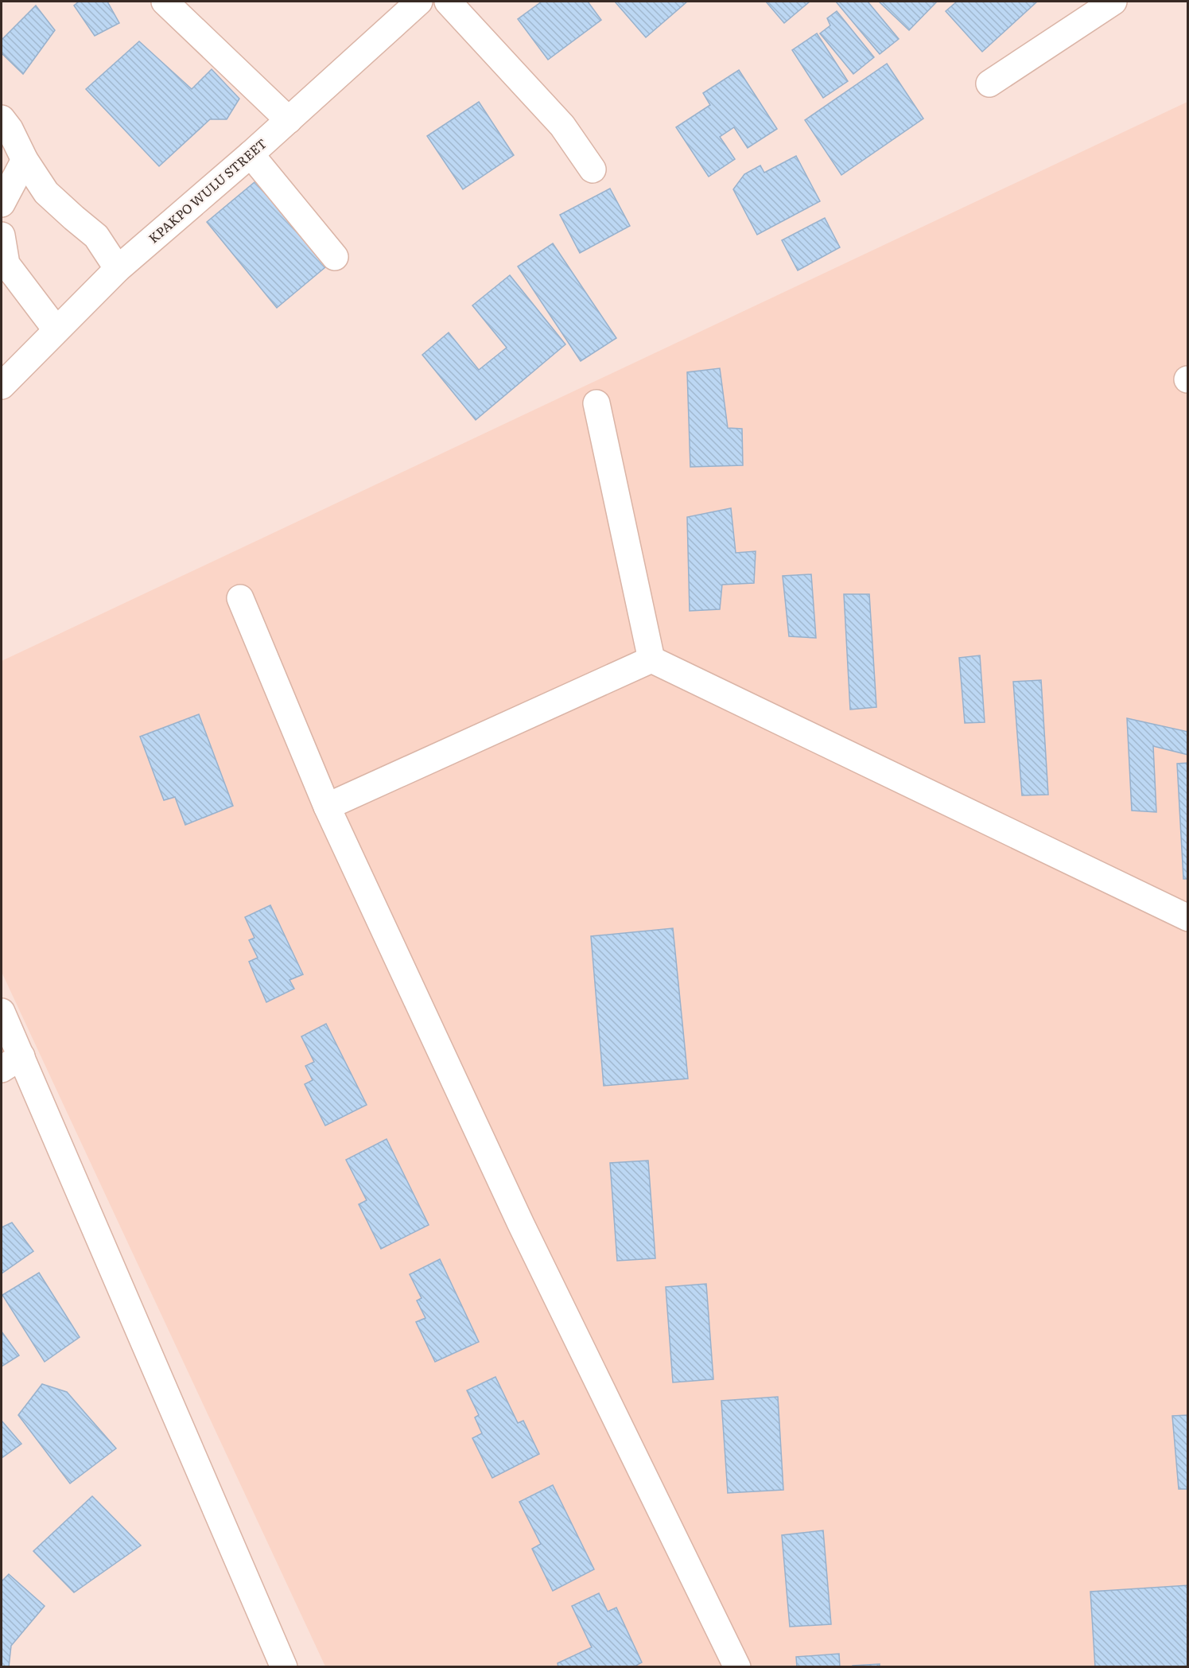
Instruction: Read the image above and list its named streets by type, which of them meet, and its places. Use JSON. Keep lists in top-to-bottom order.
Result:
{
  "streets": {
    "street": ["KPAKPO WULU STREET"]
  }
}
